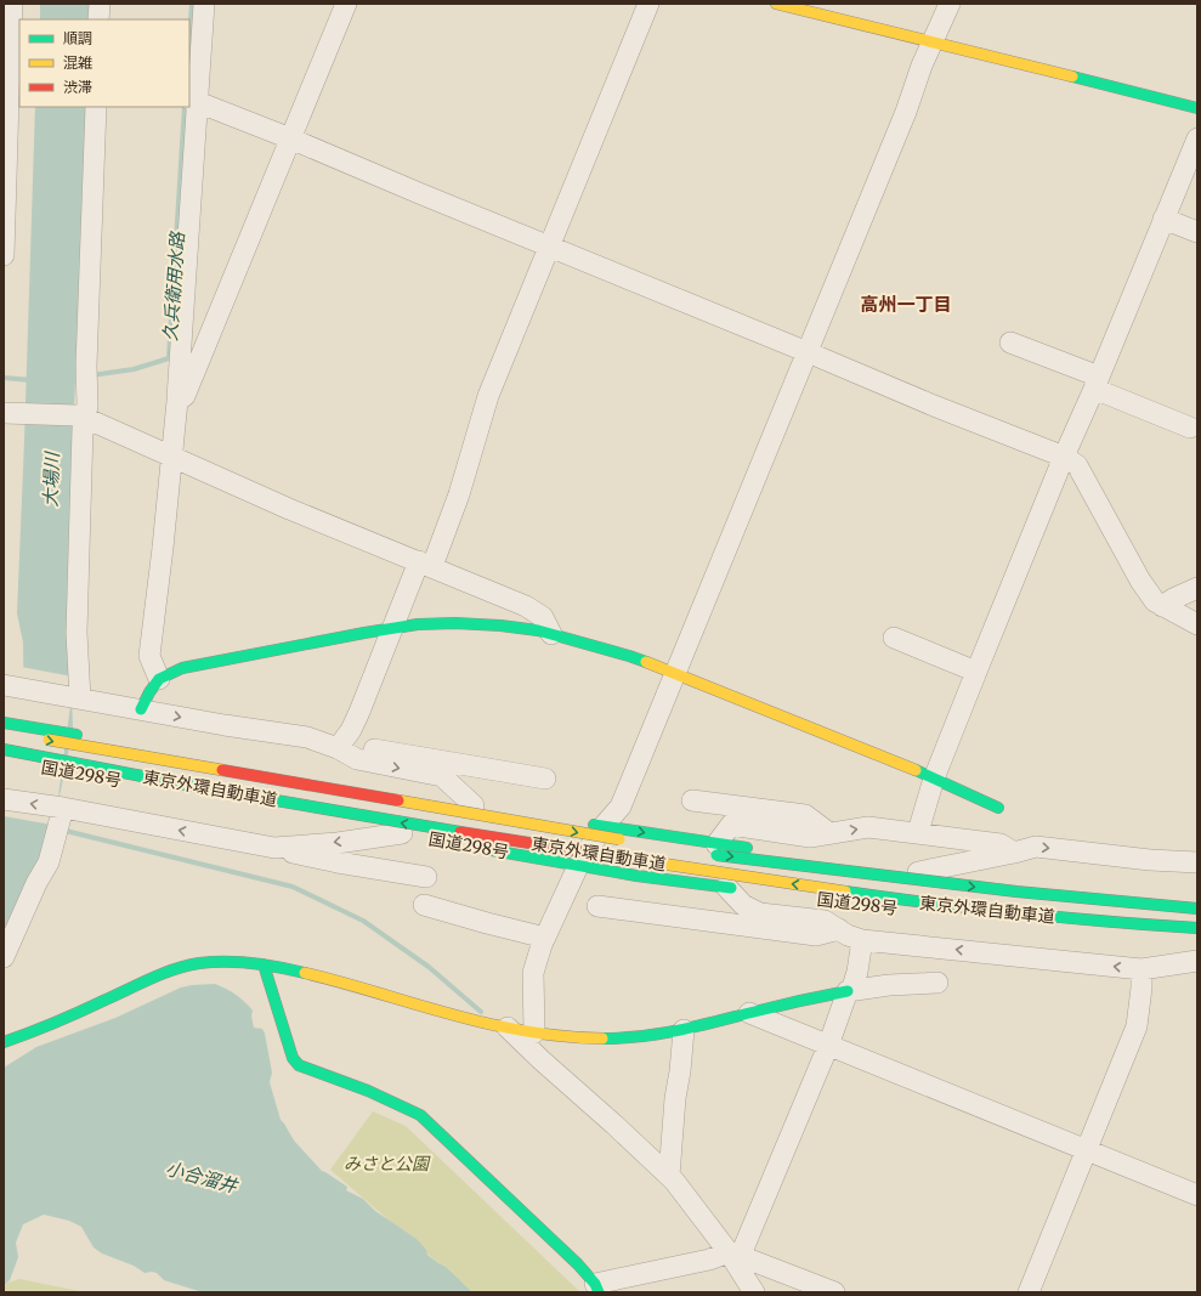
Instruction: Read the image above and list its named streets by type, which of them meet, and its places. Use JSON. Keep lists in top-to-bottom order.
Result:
{
  "streets": {
    "main road": ["国道298号", "東京外環自動車道"]
  },
  "districts": ["高州一丁目"],
  "water": ["久兵衛用水路", "大場川", "小合溜井"],
  "parks": ["みさと公園"],
  "legend": ["順調", "混雑", "渋滞"]
}
